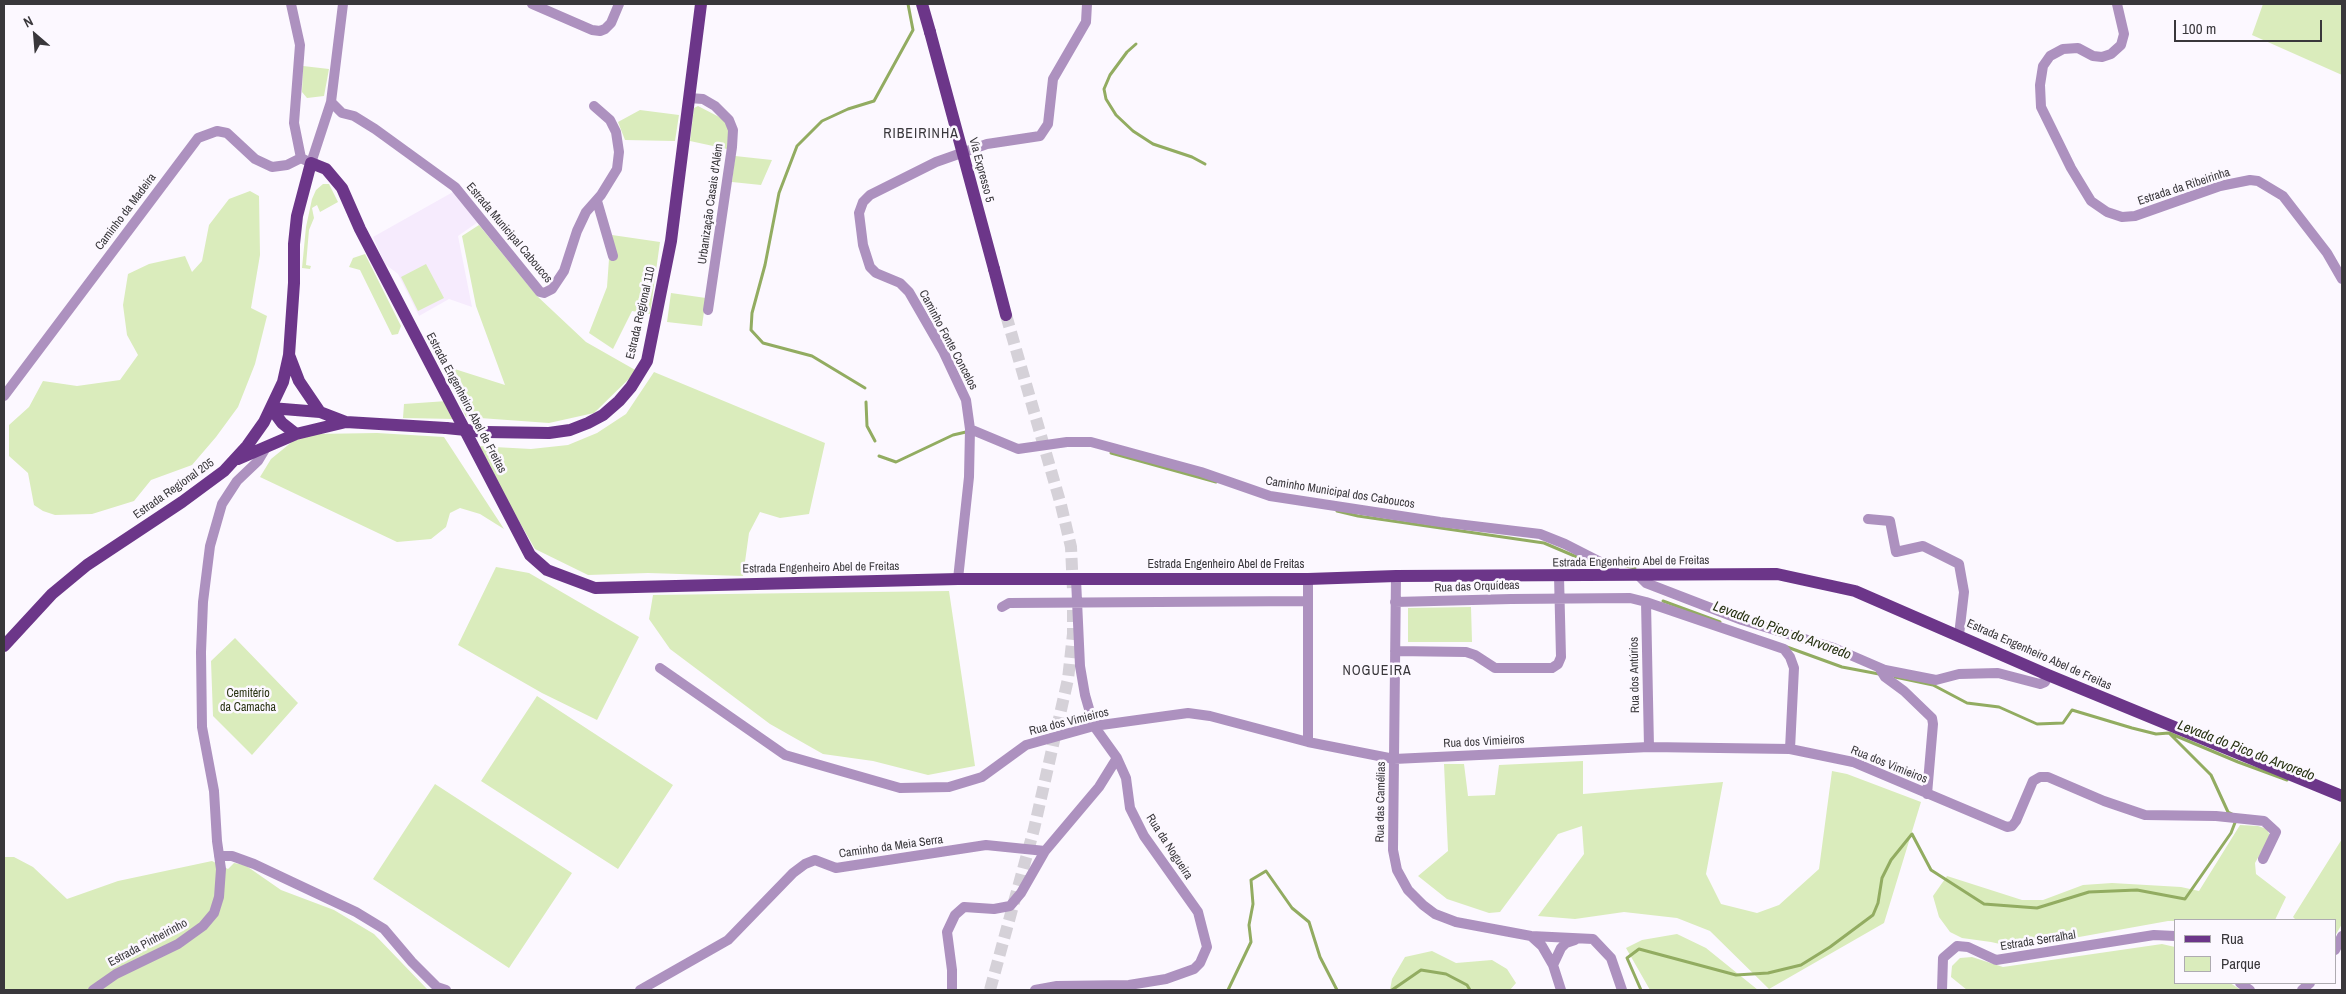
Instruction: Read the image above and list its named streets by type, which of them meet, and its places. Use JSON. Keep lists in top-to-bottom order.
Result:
{
  "streets": {
    "main road": [
      "Via Expresso 5",
      "Estrada Regional 110",
      "Estrada Engenheiro Abel de Freitas",
      "Estrada Regional 205"
    ],
    "street": [
      "Estrada da Ribeirinha",
      "Urbanização Casais d'Além",
      "Caminho da Madeira",
      "Estrada Municipal Caboucos",
      "Caminho Fonte Concelos",
      "Caminho Municipal dos Caboucos",
      "Rua das Orquídeas",
      "Rua dos Antúrios",
      "Rua dos Vimieiros",
      "Rua das Camélias",
      "Caminho da Meia Serra",
      "Rua da Nogueira",
      "Estrada Serralhal",
      "Estrada Pinheirinho"
    ]
  },
  "crossings": [
    ["Urbanização Casais d'Além", "Estrada Regional 110"],
    ["Caminho da Madeira", "Estrada Engenheiro Abel de Freitas"],
    ["Caminho da Madeira", "Estrada Regional 205"],
    ["Estrada Regional 110", "Estrada Regional 205"],
    ["Estrada Regional 110", "Estrada Pinheirinho"],
    ["Caminho Fonte Concelos", "Estrada Engenheiro Abel de Freitas"],
    ["Caminho Fonte Concelos", "Caminho Municipal dos Caboucos"],
    ["Estrada Engenheiro Abel de Freitas", "Estrada Regional 205"],
    ["Estrada Engenheiro Abel de Freitas", "Caminho Municipal dos Caboucos"],
    ["Estrada Engenheiro Abel de Freitas", "Rua das Camélias"],
    ["Estrada Engenheiro Abel de Freitas", "Rua da Nogueira"],
    ["Rua das Orquídeas", "Rua dos Antúrios"],
    ["Rua das Orquídeas", "Rua dos Vimieiros"],
    ["Rua das Orquídeas", "Rua das Camélias"],
    ["Rua dos Antúrios", "Rua dos Vimieiros"],
    ["Rua dos Vimieiros", "Rua das Camélias"],
    ["Rua dos Vimieiros", "Rua da Nogueira"]
  ],
  "districts": ["RIBEIRINHA", "NOGUEIRA"],
  "water": ["Levada do Pico do Arvoredo"],
  "parks": ["Cemitério da Camacha"],
  "legend": ["Rua", "Parque"],
  "scale_bar": "100 m",
  "north": "top left"
}
